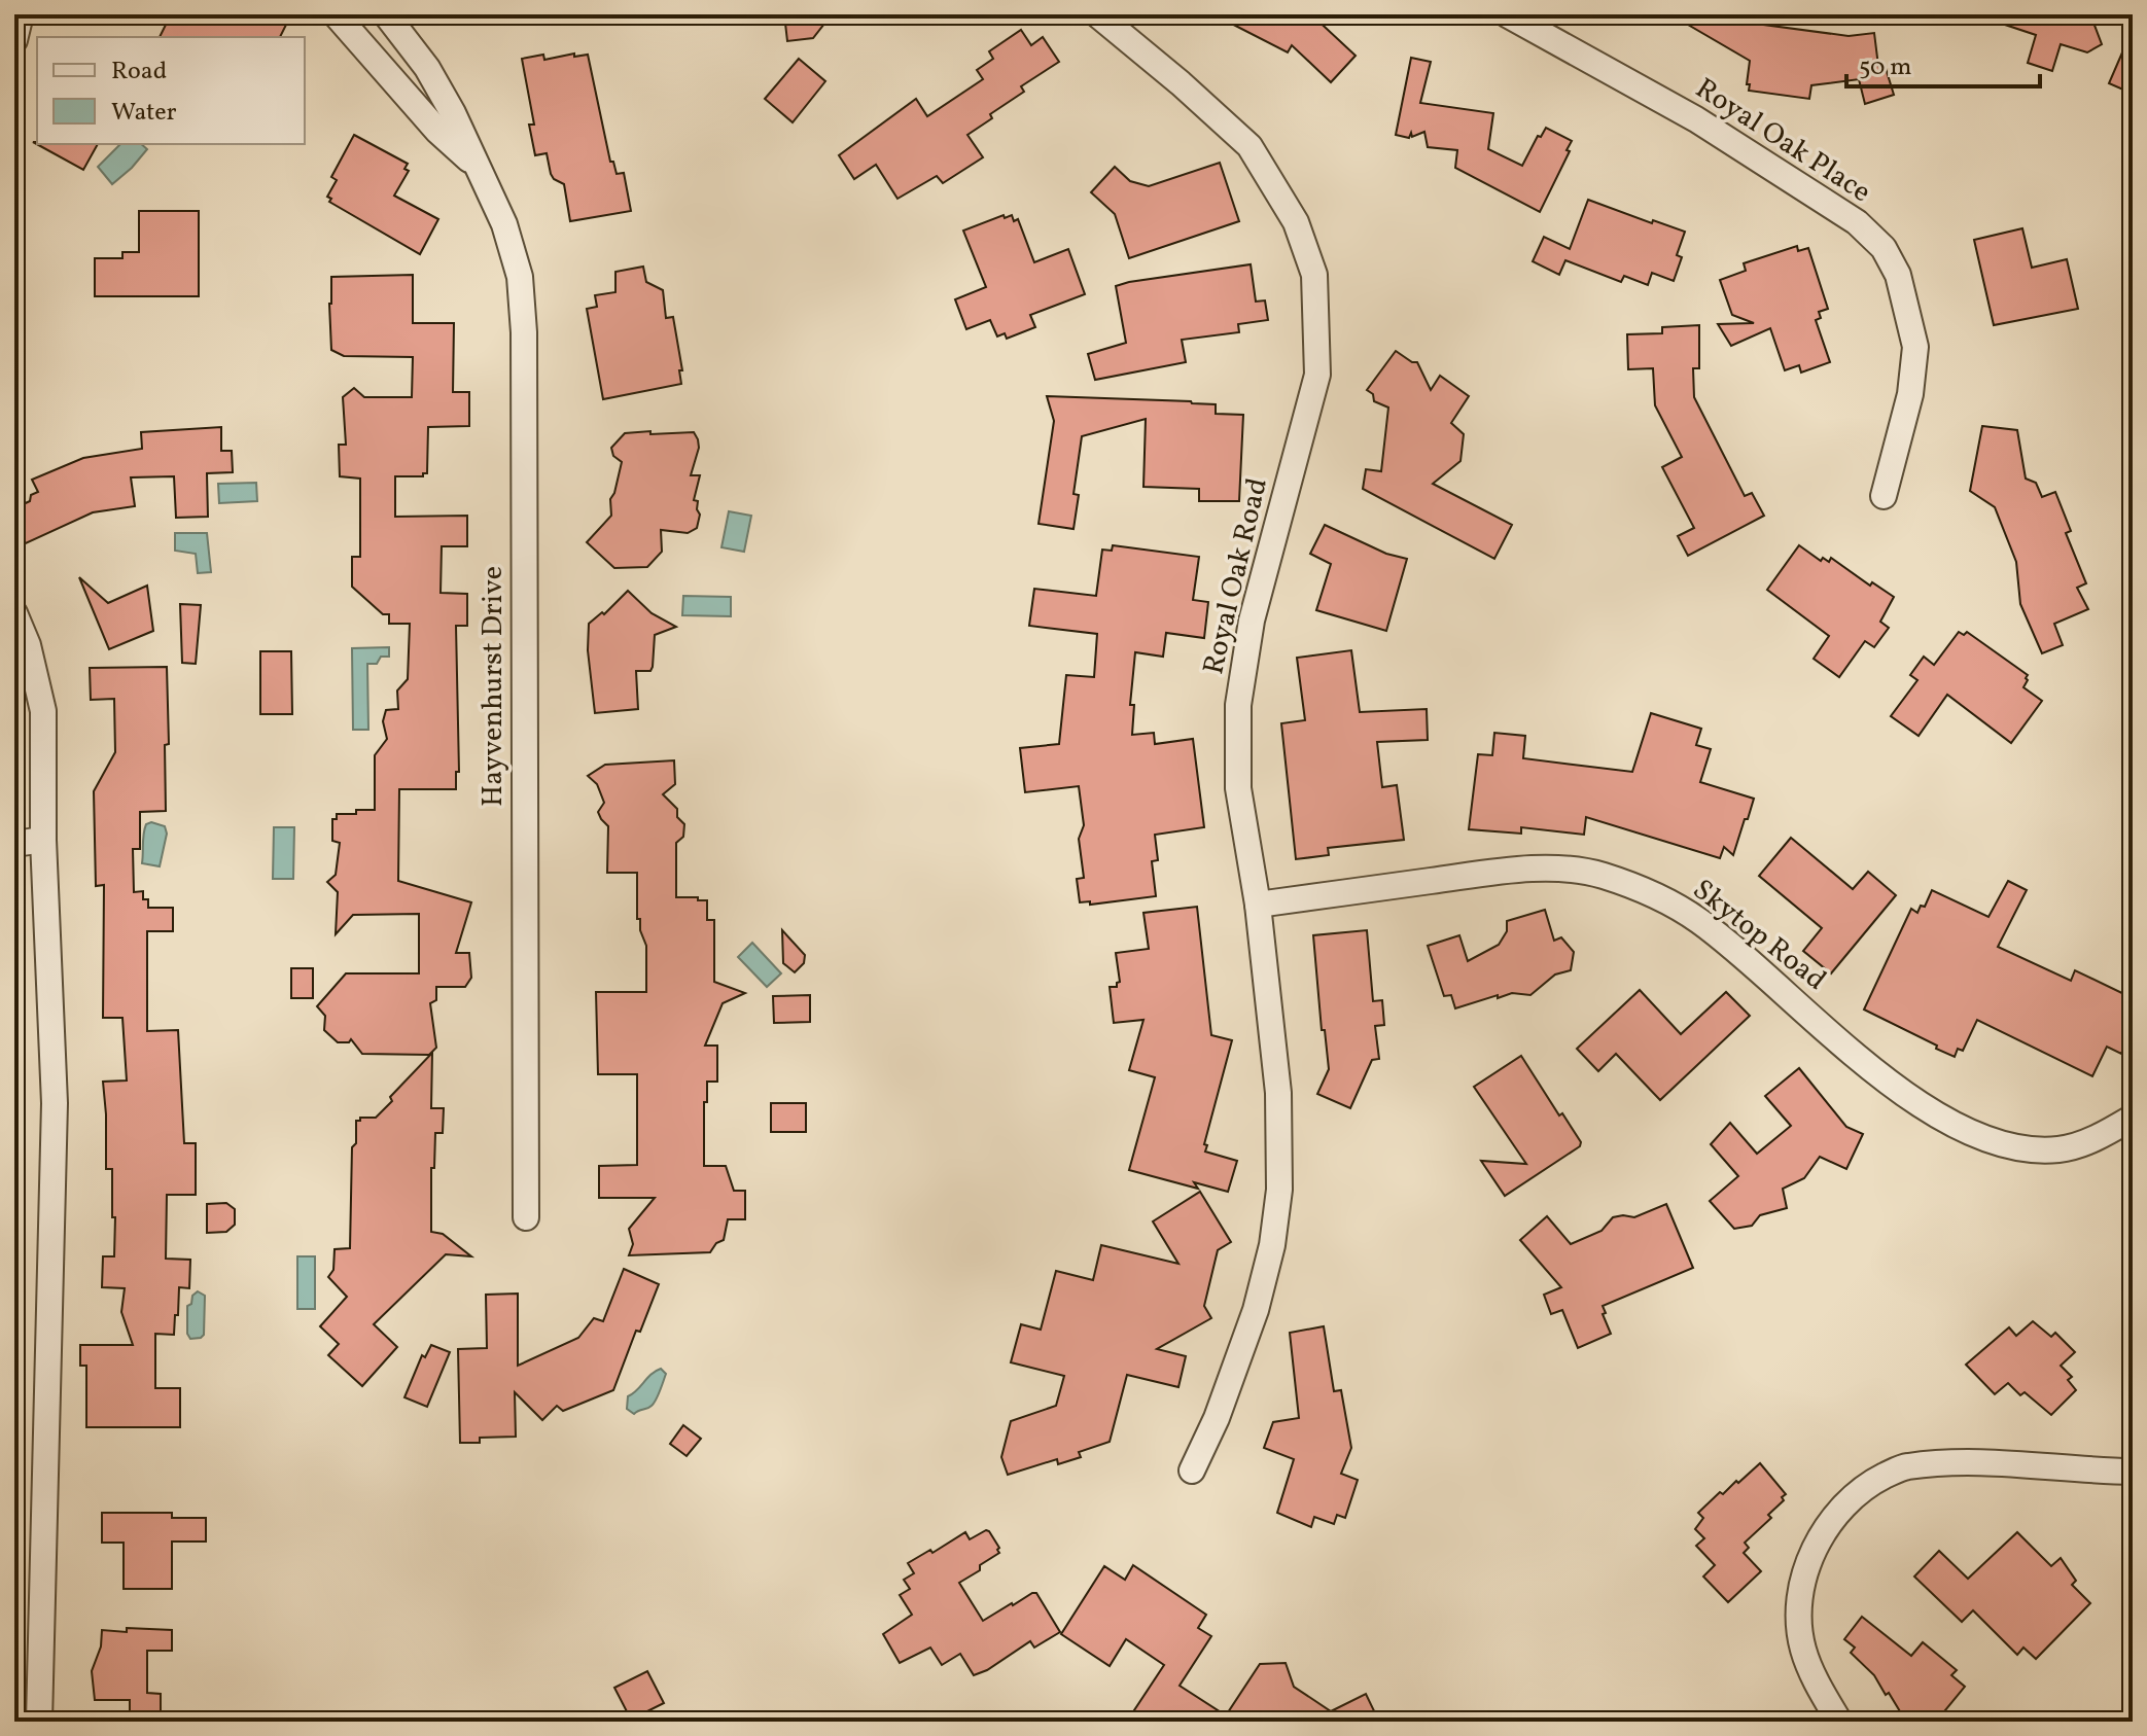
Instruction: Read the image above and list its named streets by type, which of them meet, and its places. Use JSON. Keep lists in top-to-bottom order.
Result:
{
  "streets": {
    "street": [
      "Royal Oak Place",
      "Royal Oak Road",
      "Hayvenhurst Drive",
      "Skytop Road"
    ]
  },
  "crossings": [
    ["Royal Oak Road", "Skytop Road"]
  ],
  "legend": ["Road", "Water"],
  "scale_bar": "50 m"
}
